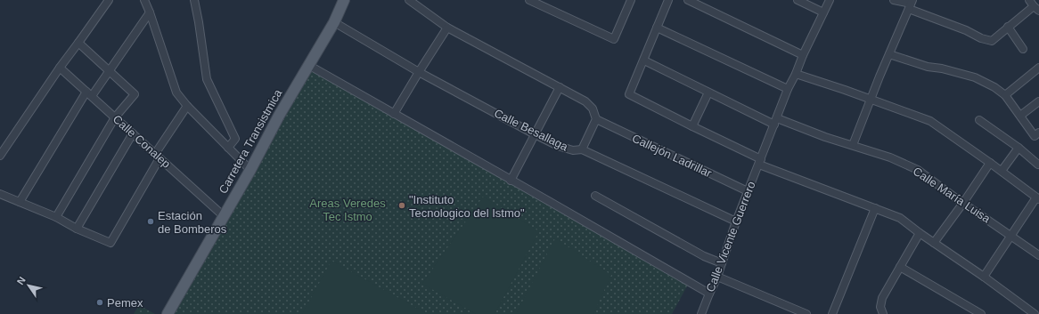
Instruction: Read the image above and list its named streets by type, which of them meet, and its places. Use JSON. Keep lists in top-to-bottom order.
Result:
{
  "streets": {
    "main road": ["Carretera Transistmica"],
    "street": [
      "Calle Besallaga",
      "Calle Conalep",
      "Callejón Ladrillar",
      "Calle María Luisa",
      "Calle Vicente Guerrero"
    ]
  },
  "crossings": [
    ["Calle Besallaga", "Carretera Transistmica"],
    ["Calle Besallaga", "Calle Vicente Guerrero"],
    ["Calle Conalep", "Carretera Transistmica"],
    ["Callejón Ladrillar", "Calle Vicente Guerrero"],
    ["Calle María Luisa", "Calle Vicente Guerrero"]
  ],
  "parks": ["Areas Veredes Tec Istmo"],
  "places": ["\"Instituto Tecnologico del Istmo\"", "Estación de Bomberos", "Pemex"],
  "north": "top left"
}
